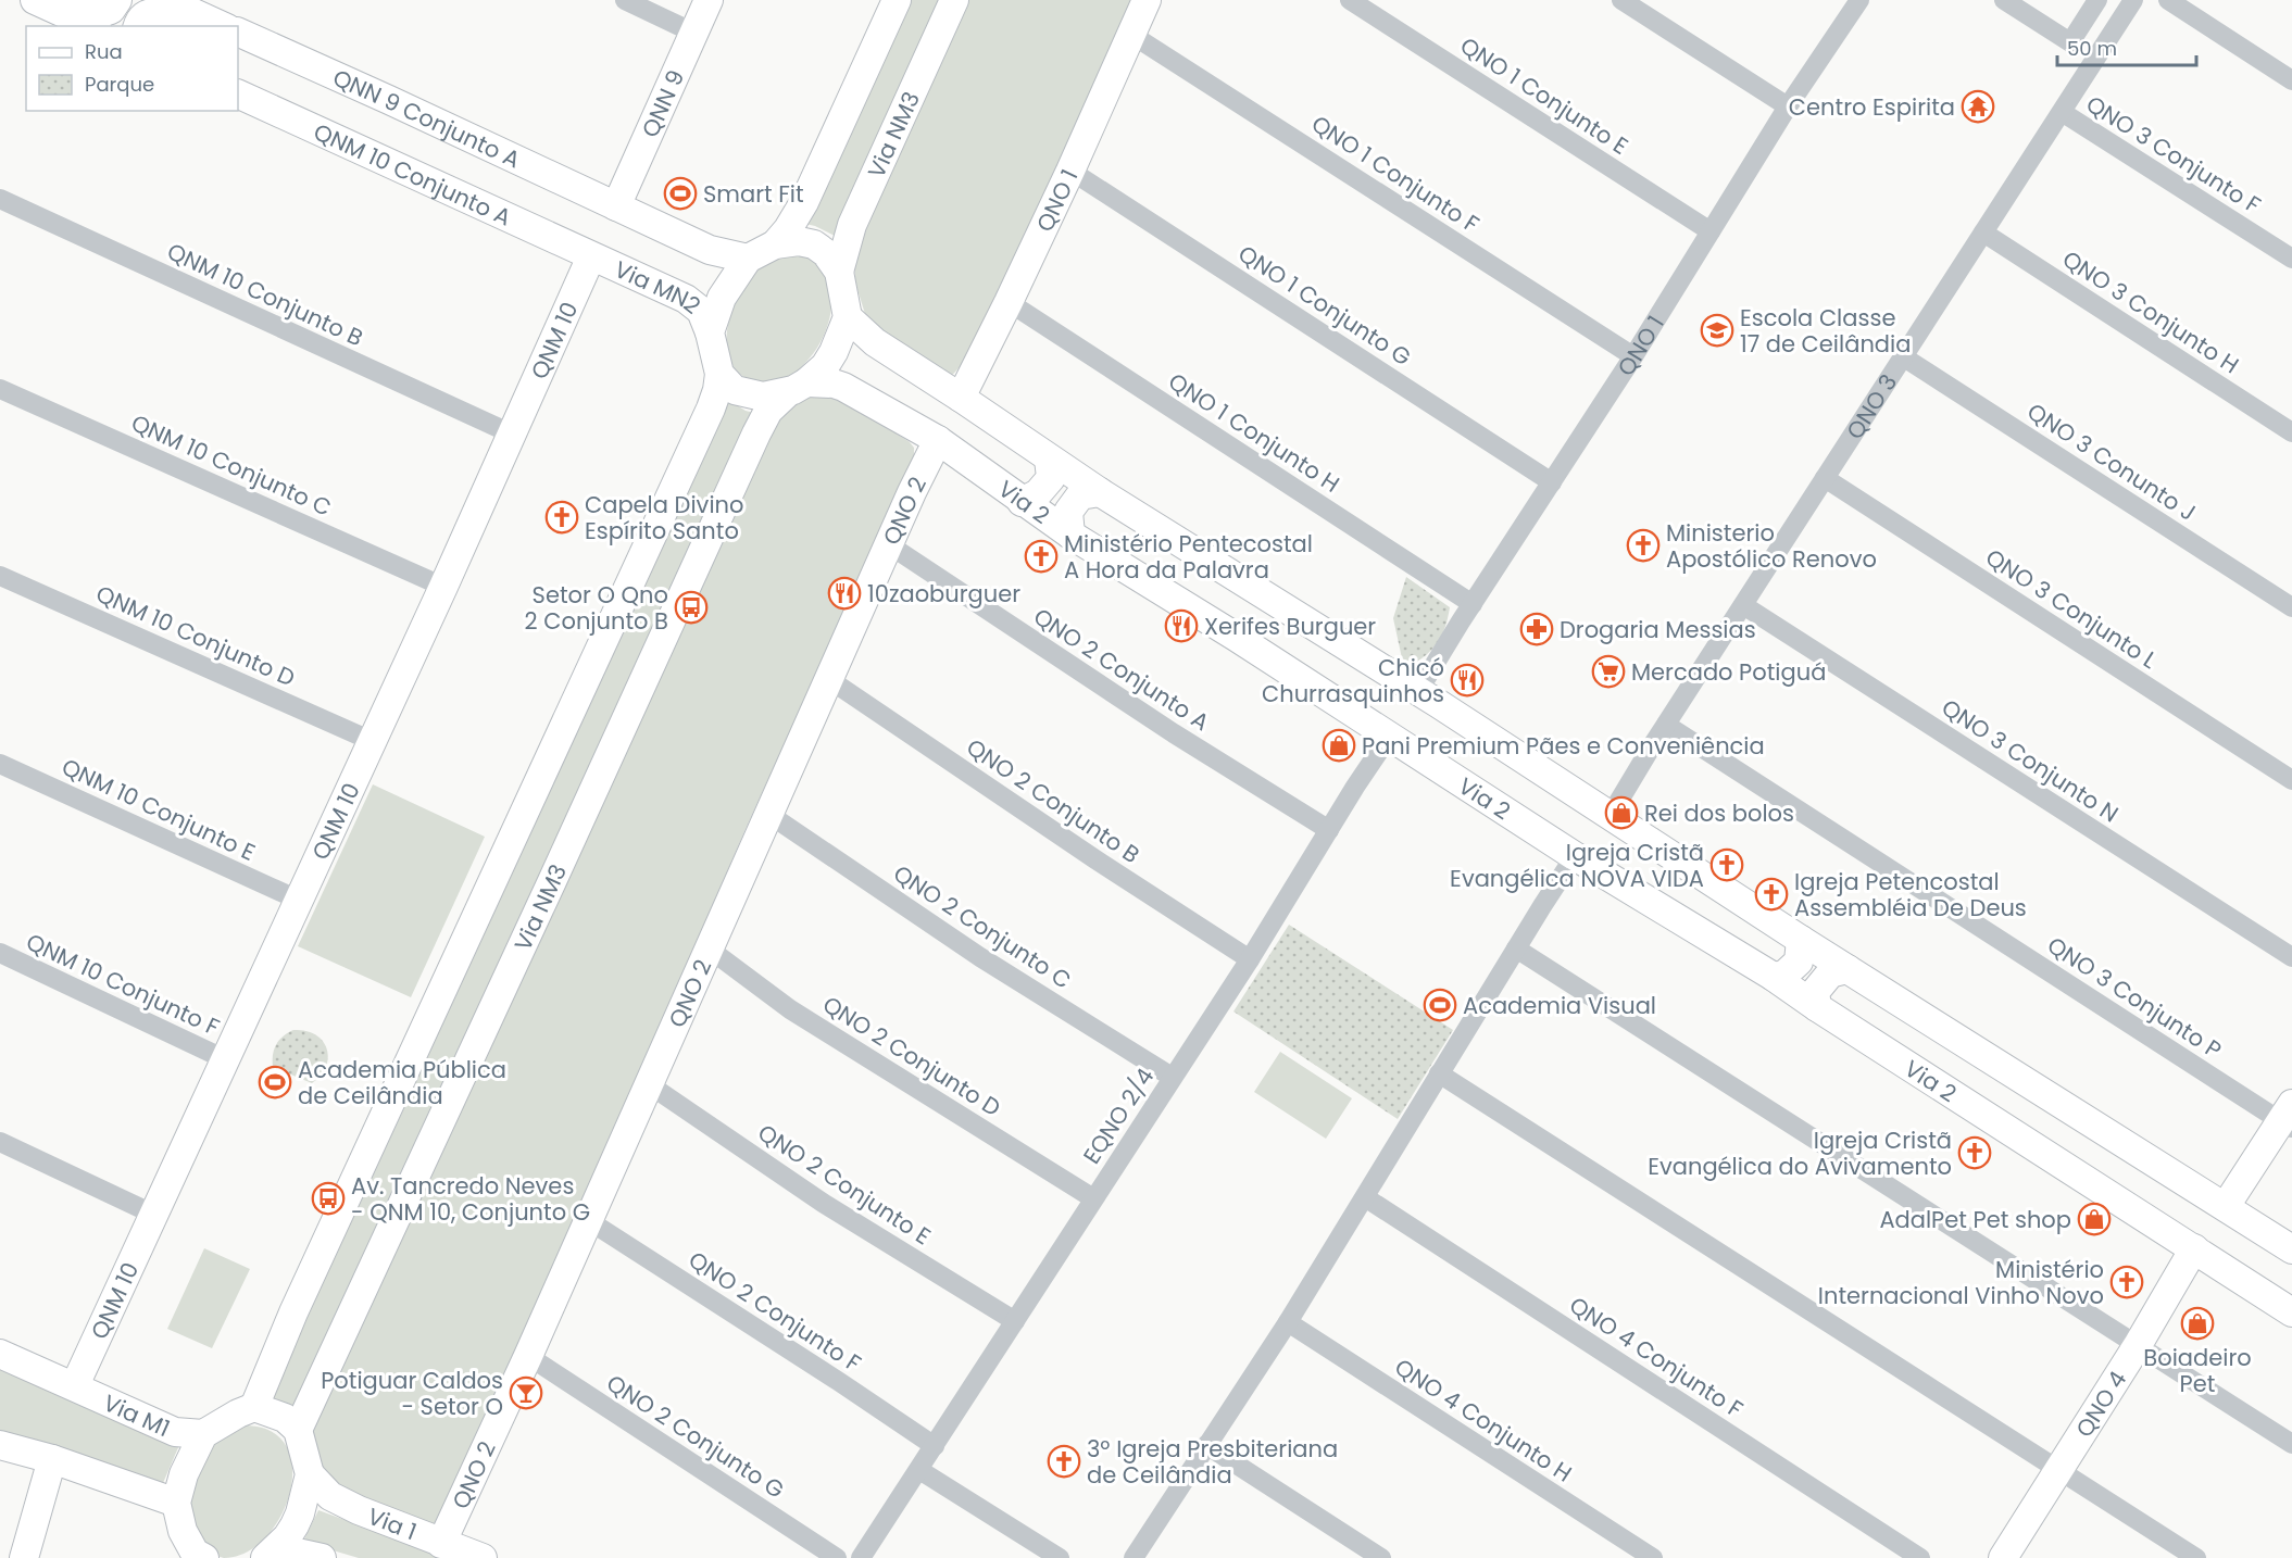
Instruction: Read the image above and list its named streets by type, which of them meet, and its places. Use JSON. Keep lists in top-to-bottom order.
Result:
{
  "streets": {
    "main road": [
      "QNN 9",
      "QNN 9 Conjunto A",
      "Via NM3",
      "QNM 10 Conjunto A",
      "QNO 1",
      "Via MN2",
      "QNM 10",
      "Via 2",
      "QNO 2",
      "QNO 4",
      "Via M1",
      "Via 1"
    ],
    "street": [
      "QNO 1 Conjunto E",
      "QNO 3 Conjunto F",
      "QNO 1 Conjunto F",
      "QNM 10 Conjunto B",
      "QNO 1 Conjunto G",
      "QNO 3 Conjunto H",
      "QNO 3",
      "QNO 1 Conjunto H",
      "QNO 3 Conunto J",
      "QNM 10 Conjunto C",
      "QNO 3 Conjunto L",
      "QNM 10 Conjunto D",
      "QNO 2 Conjunto A",
      "QNO 3 Conjunto N",
      "QNO 2 Conjunto B",
      "QNM 10 Conjunto E",
      "QNO 2 Conjunto C",
      "QNM 10 Conjunto F",
      "QNO 3 Conjunto P",
      "QNO 2 Conjunto D",
      "EQNO 2/4",
      "QNO 2 Conjunto E",
      "QNO 2 Conjunto F",
      "QNO 4 Conjunto F",
      "QNO 4 Conjunto H",
      "QNO 2 Conjunto G"
    ]
  },
  "crossings": [
    ["QNO 1 Conjunto E", "QNO 1"],
    ["QNN 9", "QNN 9 Conjunto A"],
    ["Via NM3", "Via MN2"],
    ["Via NM3", "Via 2"],
    ["QNO 3 Conjunto F", "QNO 3"],
    ["QNO 1 Conjunto F", "QNO 1"],
    ["QNM 10 Conjunto A", "Via MN2"],
    ["QNM 10 Conjunto A", "QNM 10"],
    ["QNO 1", "QNO 1 Conjunto G"],
    ["QNO 1", "QNO 1 Conjunto H"],
    ["Via MN2", "QNM 10"],
    ["Via MN2", "Via 2"],
    ["QNM 10 Conjunto B", "QNM 10"],
    ["QNO 3 Conjunto H", "QNO 3"],
    ["QNM 10", "QNM 10 Conjunto C"],
    ["QNM 10", "QNM 10 Conjunto D"],
    ["QNM 10", "QNM 10 Conjunto E"],
    ["QNM 10", "QNM 10 Conjunto F"],
    ["QNM 10", "Via M1"],
    ["QNO 3", "QNO 3 Conunto J"],
    ["QNO 3", "QNO 3 Conjunto L"],
    ["QNO 3", "QNO 3 Conjunto N"],
    ["QNO 3", "QNO 3 Conjunto P"],
    ["Via 2", "QNO 2"],
    ["Via 2", "EQNO 2/4"],
    ["Via 2", "QNO 4"],
    ["QNO 2", "QNO 2 Conjunto A"],
    ["QNO 2", "QNO 2 Conjunto B"],
    ["QNO 2", "QNO 2 Conjunto C"],
    ["QNO 2", "QNO 2 Conjunto D"],
    ["QNO 2", "QNO 2 Conjunto E"],
    ["QNO 2", "QNO 2 Conjunto F"],
    ["QNO 2", "QNO 2 Conjunto G"],
    ["QNO 2", "Via 1"],
    ["QNO 2 Conjunto A", "EQNO 2/4"],
    ["QNO 2 Conjunto B", "EQNO 2/4"],
    ["QNO 2 Conjunto C", "EQNO 2/4"],
    ["QNO 2 Conjunto D", "EQNO 2/4"],
    ["EQNO 2/4", "QNO 2 Conjunto E"],
    ["EQNO 2/4", "QNO 2 Conjunto F"]
  ],
  "places": {
    "temple": ["Centro Espirita"],
    "sports": ["Smart Fit", "Academia Visual", "Academia Pública de Ceilândia"],
    "school or university": ["Escola Classe 17 de Ceilândia"],
    "church": [
      "Capela Divino Espírito Santo",
      "Ministerio Apostólico Renovo",
      "Ministério Pentecostal A Hora da Palavra",
      "Igreja Cristã Evangélica NOVA VIDA",
      "Igreja Petencostal Assembléia De Deus",
      "Igreja Cristã Evangélica do Avivamento",
      "Ministério Internacional Vinho Novo",
      "3º Igreja Presbiteriana de Ceilândia"
    ],
    "restaurant": ["10zaoburguer", "Xerifes Burguer", "Chicó Churrasquinhos"],
    "bus stop": ["Setor O Qno 2 Conjunto B", "Av. Tancredo Neves - QNM 10, Conjunto G"],
    "pharmacy": ["Drogaria Messias"],
    "supermarket": ["Mercado Potiguá"],
    "shop": [
      "Pani Premium Pães e Conveniência",
      "Rei dos bolos",
      "AdalPet Pet shop",
      "Boiadeiro Pet"
    ],
    "bar": ["Potiguar Caldos - Setor O"]
  },
  "legend": ["Rua", "Parque"],
  "scale_bar": "50 m"
}
